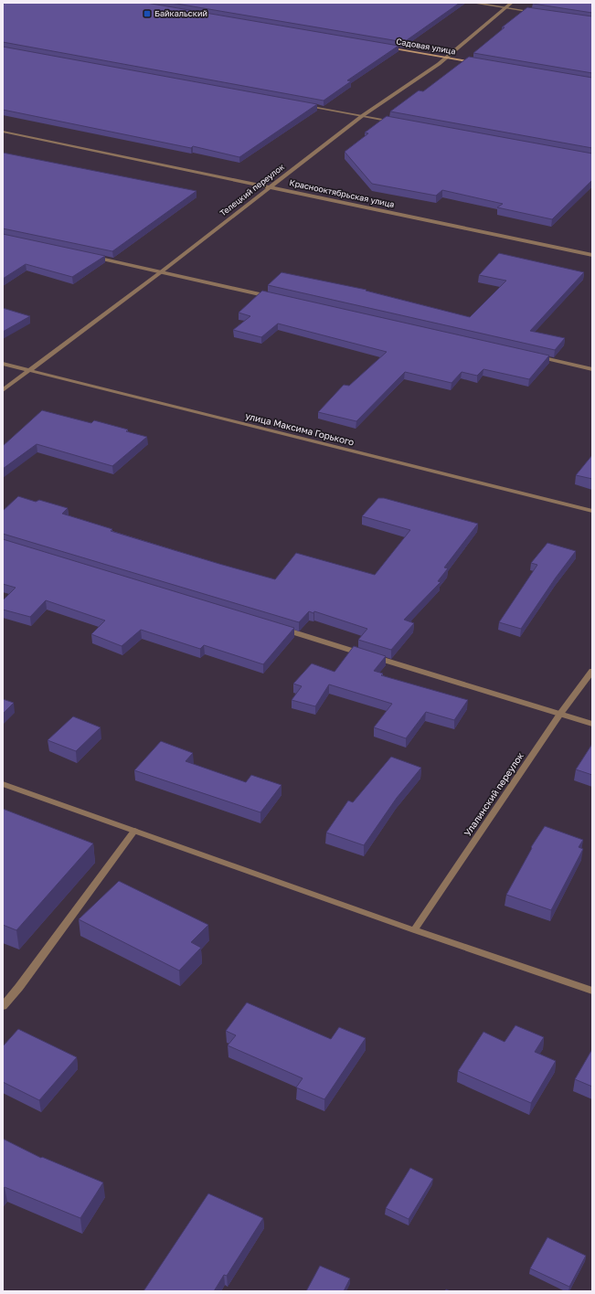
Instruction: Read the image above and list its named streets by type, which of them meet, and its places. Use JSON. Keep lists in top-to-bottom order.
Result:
{
  "streets": {
    "main road": ["Садовая улица"],
    "street": [
      "Телецкий переулок",
      "Краснооктябрьская улица",
      "улица Максима Горького",
      "Улалинский переулок"
    ]
  },
  "crossings": [
    ["Садовая улица", "Телецкий переулок"],
    ["Телецкий переулок", "Краснооктябрьская улица"],
    ["Телецкий переулок", "улица Максима Горького"]
  ],
  "places": {
    "transit": ["Байкальский"]
  }
}
